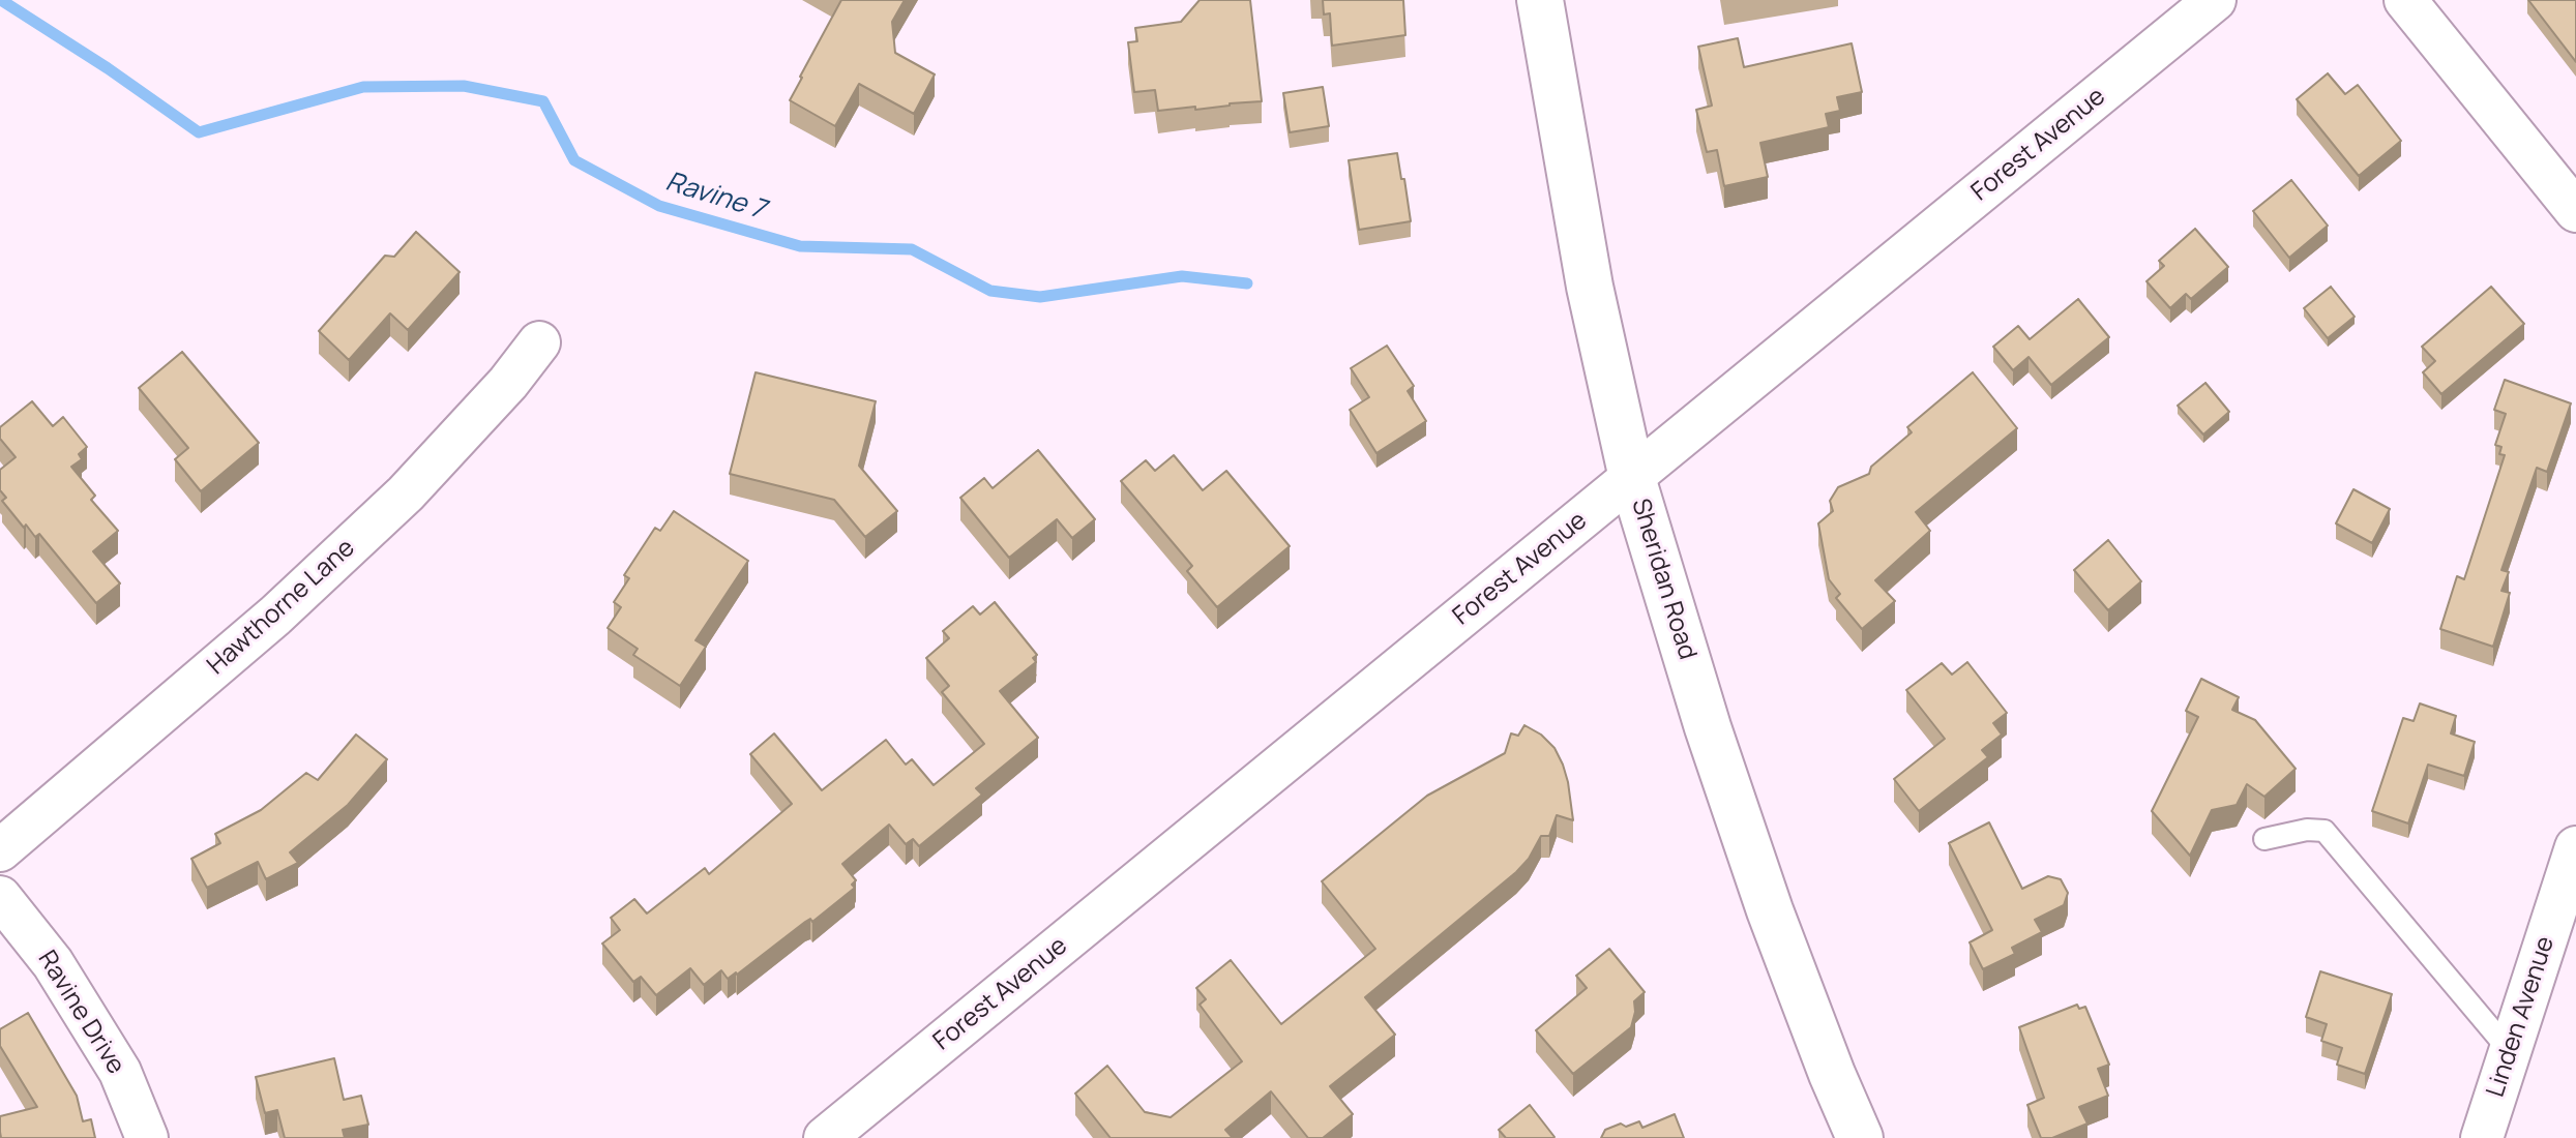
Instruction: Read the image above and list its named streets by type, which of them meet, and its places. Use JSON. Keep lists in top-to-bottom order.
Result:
{
  "streets": {
    "street": [
      "Forest Avenue",
      "Sheridan Road",
      "Hawthorne Lane",
      "Ravine Drive",
      "Linden Avenue"
    ]
  },
  "crossings": [
    ["Forest Avenue", "Sheridan Road"]
  ],
  "water": ["Ravine 7"]
}
